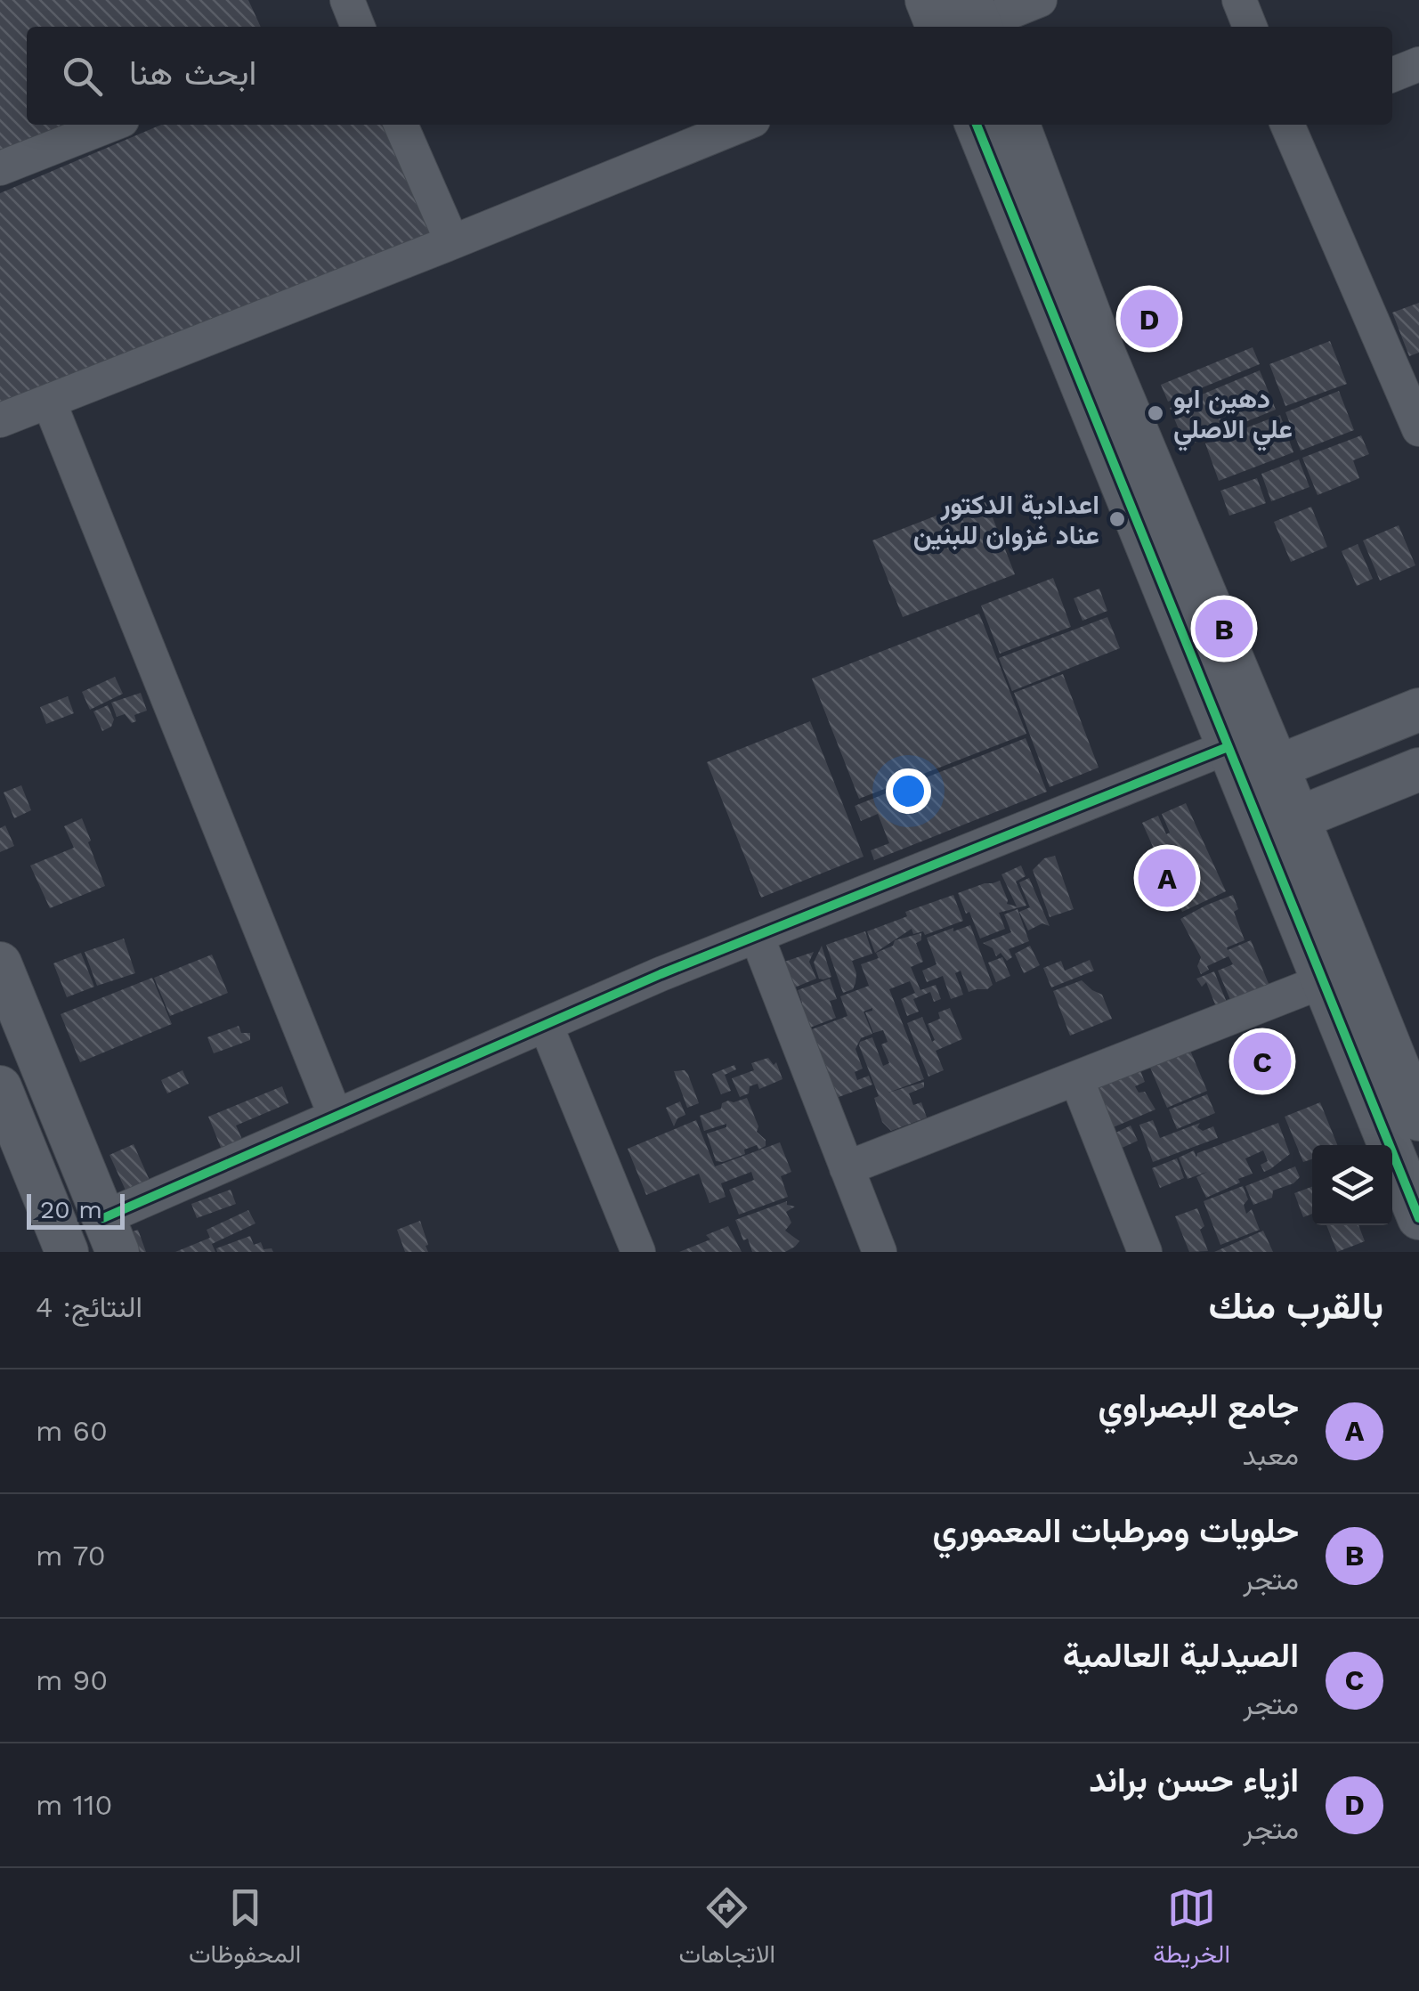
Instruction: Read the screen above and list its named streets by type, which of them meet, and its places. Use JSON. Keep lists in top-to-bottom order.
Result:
{
  "places": ["دهين ابو علي الاصلي", "اعدادية الدكتور عناد غزوان للبنين"],
  "scale_bar": "20 m",
  "page": {
    "search": "ابحث هنا",
    "pins": [
      "D",
      "B",
      "A",
      "C"
    ],
    "scale": "20 m",
    "heading": ["بالقرب منك", "النتائج: 4"],
    "list": [
      {
        "mark": "A",
        "name": "جامع البصراوي",
        "note": "معبد",
        "value": "60 m"
      },
      {
        "mark": "B",
        "name": "حلويات ومرطبات المعموري",
        "note": "متجر",
        "value": "70 m"
      },
      {
        "mark": "C",
        "name": "الصيدلية العالمية",
        "note": "متجر",
        "value": "90 m"
      },
      {
        "mark": "D",
        "name": "ازياء حسن براند",
        "note": "متجر",
        "value": "110 m"
      }
    ],
    "nav": ["الخريطة", "الاتجاهات", "المحفوظات"]
  }
}
